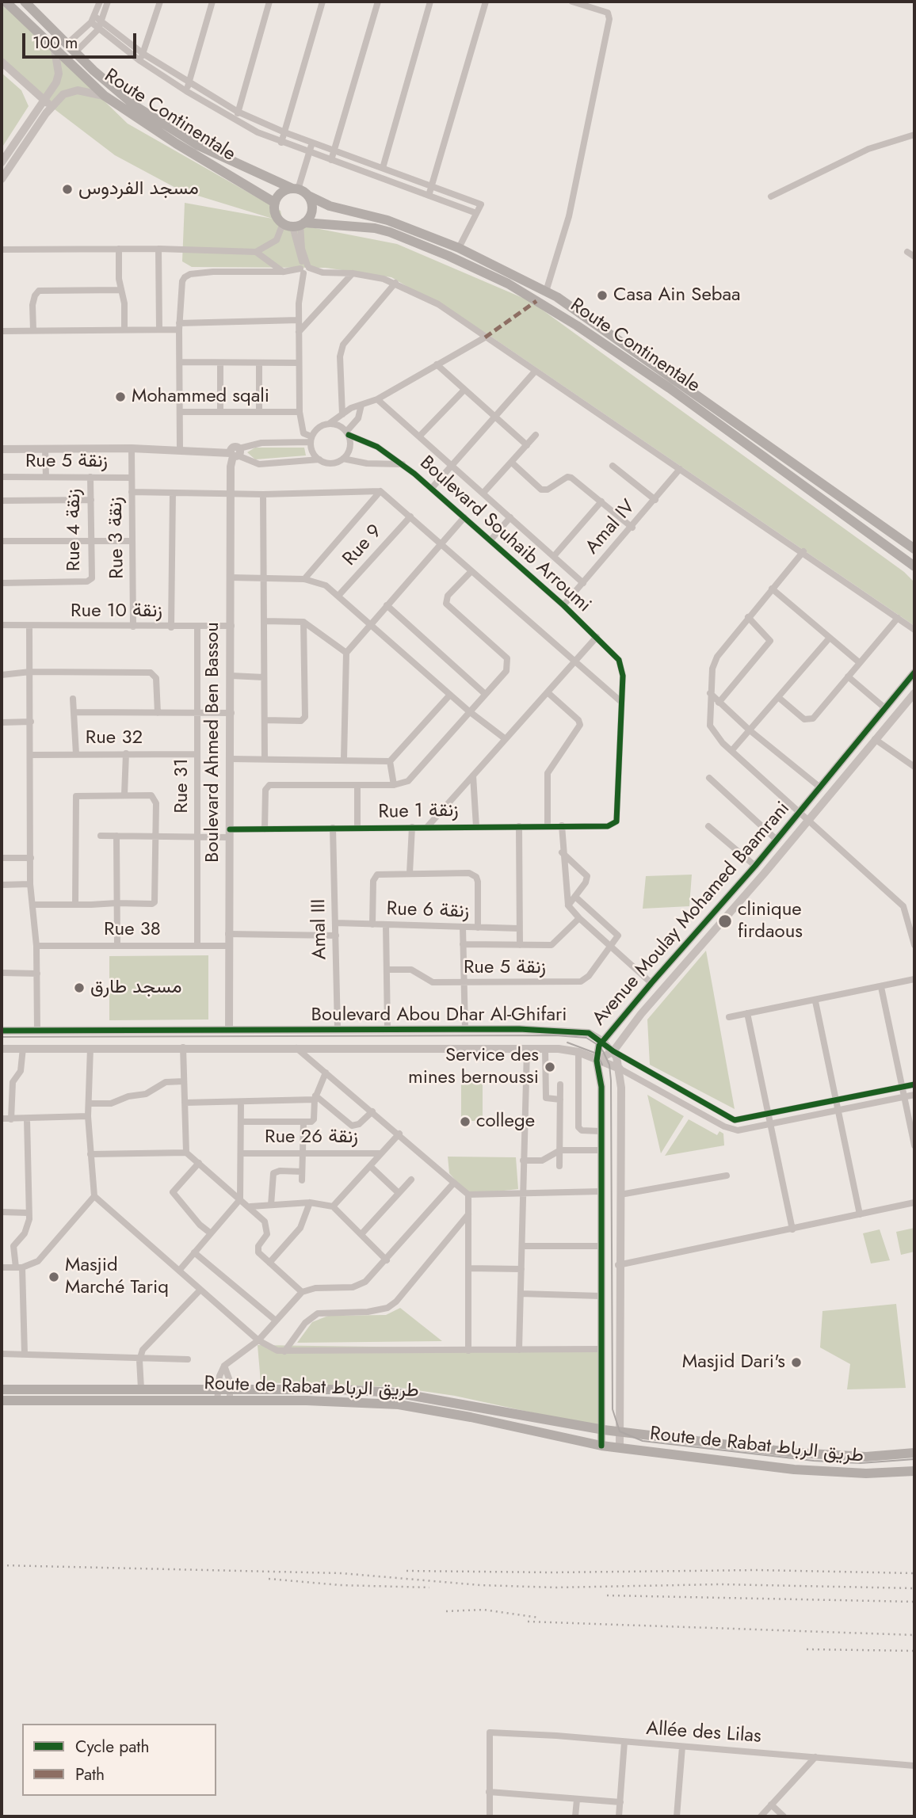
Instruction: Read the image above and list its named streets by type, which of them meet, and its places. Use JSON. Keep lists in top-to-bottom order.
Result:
{
  "streets": {
    "main road": ["Route Continentale", "Route de Rabat طريق الرباط"],
    "street": [
      "Rue 5 زنقة",
      "Amal IV",
      "Rue 4 زنقة",
      "Boulevard Souhaib Arroumi",
      "Rue 3 زنقة",
      "Rue 9",
      "Rue 10 زنقة",
      "Rue 32",
      "Boulevard Ahmed Ben Bassou",
      "Rue 31",
      "Rue 1 زنقة",
      "Rue 6 زنقة",
      "Avenue Moulay Mohamed Baamrani",
      "Amal III",
      "Rue 38",
      "Boulevard Abou Dhar Al-Ghifari",
      "Rue 26 زنقة",
      "Allée des Lilas"
    ]
  },
  "crossings": [
    ["Rue 5 زنقة", "Rue 4 زنقة"],
    ["Rue 5 زنقة", "Rue 3 زنقة"],
    ["Amal IV", "Boulevard Souhaib Arroumi"],
    ["Boulevard Souhaib Arroumi", "Rue 1 زنقة"],
    ["Rue 3 زنقة", "Rue 10 زنقة"],
    ["Rue 10 زنقة", "Boulevard Ahmed Ben Bassou"],
    ["Rue 10 زنقة", "Rue 31"],
    ["Rue 32", "Rue 31"],
    ["Boulevard Ahmed Ben Bassou", "Rue 1 زنقة"],
    ["Boulevard Ahmed Ben Bassou", "Rue 38"],
    ["Boulevard Ahmed Ben Bassou", "Boulevard Abou Dhar Al-Ghifari"],
    ["Rue 31", "Rue 1 زنقة"],
    ["Rue 31", "Rue 38"],
    ["Rue 1 زنقة", "Amal III"],
    ["Rue 6 زنقة", "Amal III"],
    ["Avenue Moulay Mohamed Baamrani", "Boulevard Abou Dhar Al-Ghifari"],
    ["Avenue Moulay Mohamed Baamrani", "Route de Rabat طريق الرباط"],
    ["Amal III", "Boulevard Abou Dhar Al-Ghifari"]
  ],
  "places": [
    "مسجد الفردوس",
    "Casa Ain Sebaa",
    "Mohammed sqali",
    "clinique firdaous",
    "مسجد طارق",
    "Service des mines bernoussi",
    "college",
    "Masjid Marché Tariq",
    "Masjid Dari's"
  ],
  "legend": ["Cycle path", "Path"],
  "scale_bar": "100 m"
}
